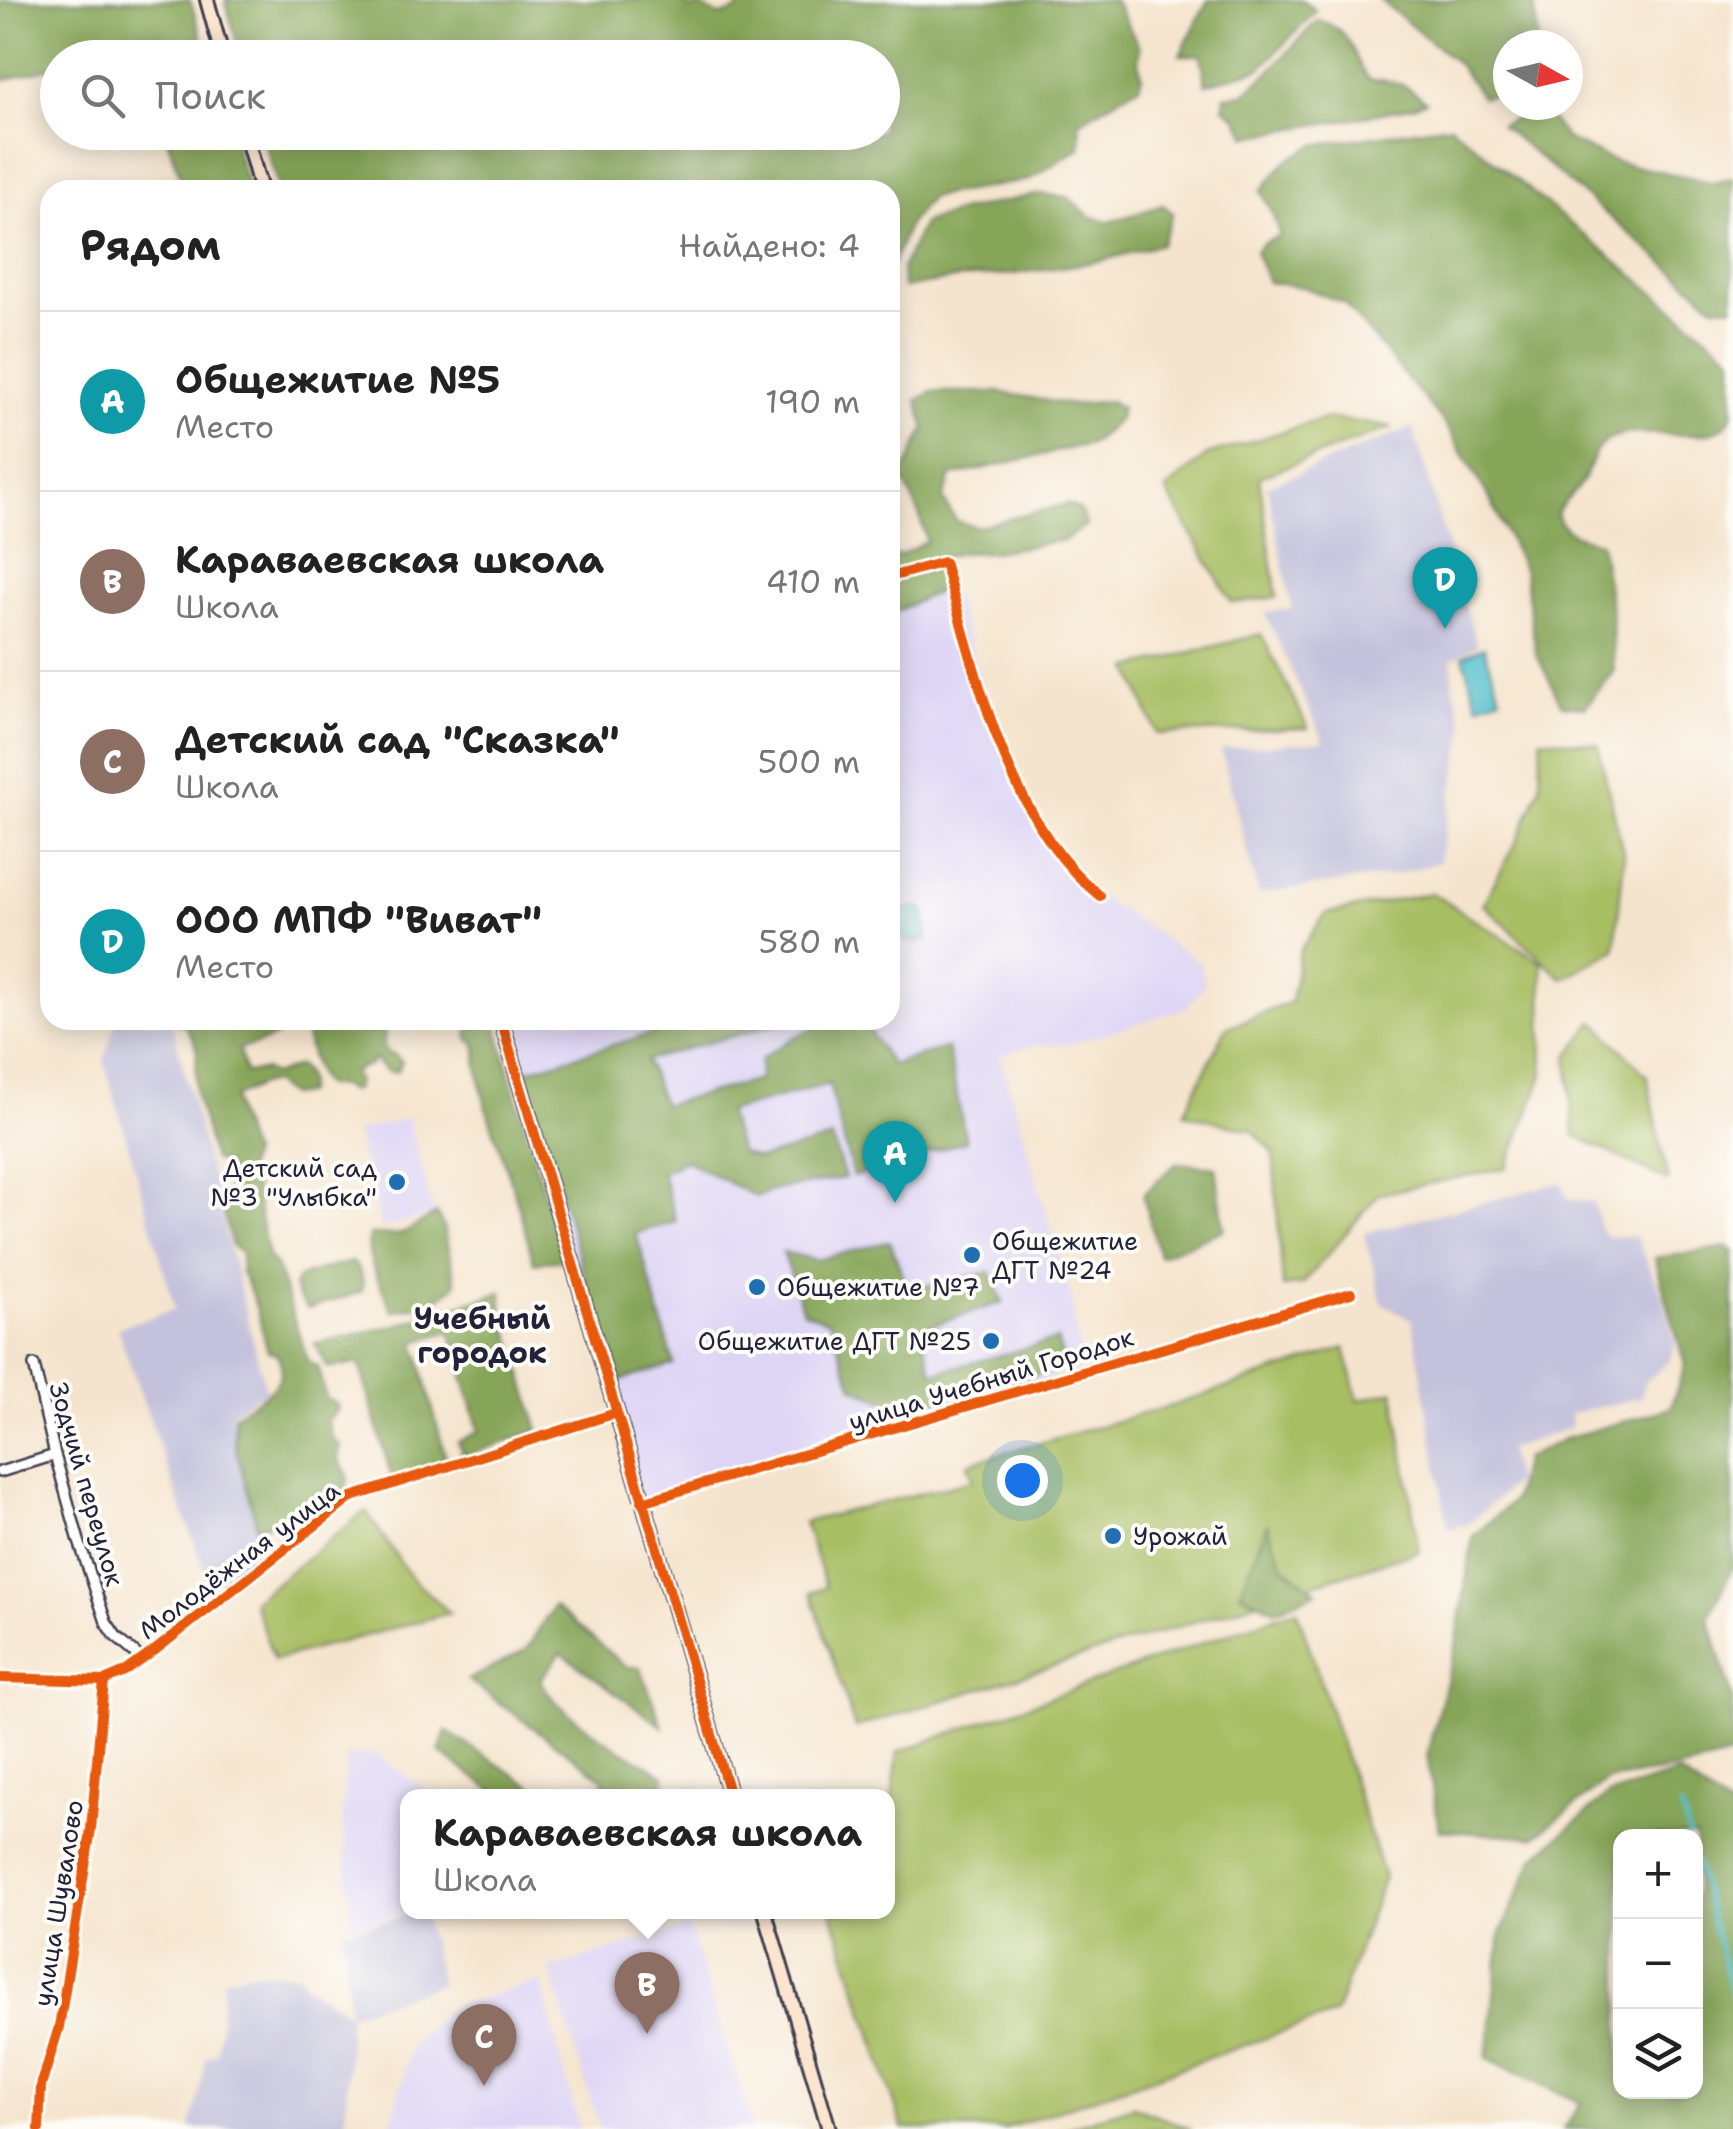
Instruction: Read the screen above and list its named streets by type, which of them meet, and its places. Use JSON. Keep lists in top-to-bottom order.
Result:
{
  "streets": {
    "street": [
      "улица Учебный Городок",
      "Зодчий переулок",
      "Молодёжная улица",
      "улица Шувалово"
    ]
  },
  "crossings": [
    ["Зодчий переулок", "Молодёжная улица"],
    ["Молодёжная улица", "улица Шувалово"]
  ],
  "districts": ["Учебный городок"],
  "places": [
    "Детский сад №3 \"Улыбка\"",
    "Общежитие ДГТ №24",
    "Общежитие №7",
    "Общежитие ДГТ №25",
    "Урожай"
  ],
  "north": "right",
  "page": {
    "search": "Поиск",
    "heading": ["Рядом", "Найдено: 4"],
    "list": [
      {
        "mark": "A",
        "name": "Общежитие №5",
        "note": "Место",
        "value": "190 m"
      },
      {
        "mark": "B",
        "name": "Караваевская школа",
        "note": "Школа",
        "value": "410 m"
      },
      {
        "mark": "C",
        "name": "Детский сад \"Сказка\"",
        "note": "Школа",
        "value": "500 m"
      },
      {
        "mark": "D",
        "name": "ООО МПФ \"Виват\"",
        "note": "Место",
        "value": "580 m"
      }
    ],
    "pins": [
      "D",
      "A",
      "B",
      "C"
    ],
    "popup": ["Караваевская школа", "Школа"],
    "map_buttons": ["+", "−"]
  }
}
